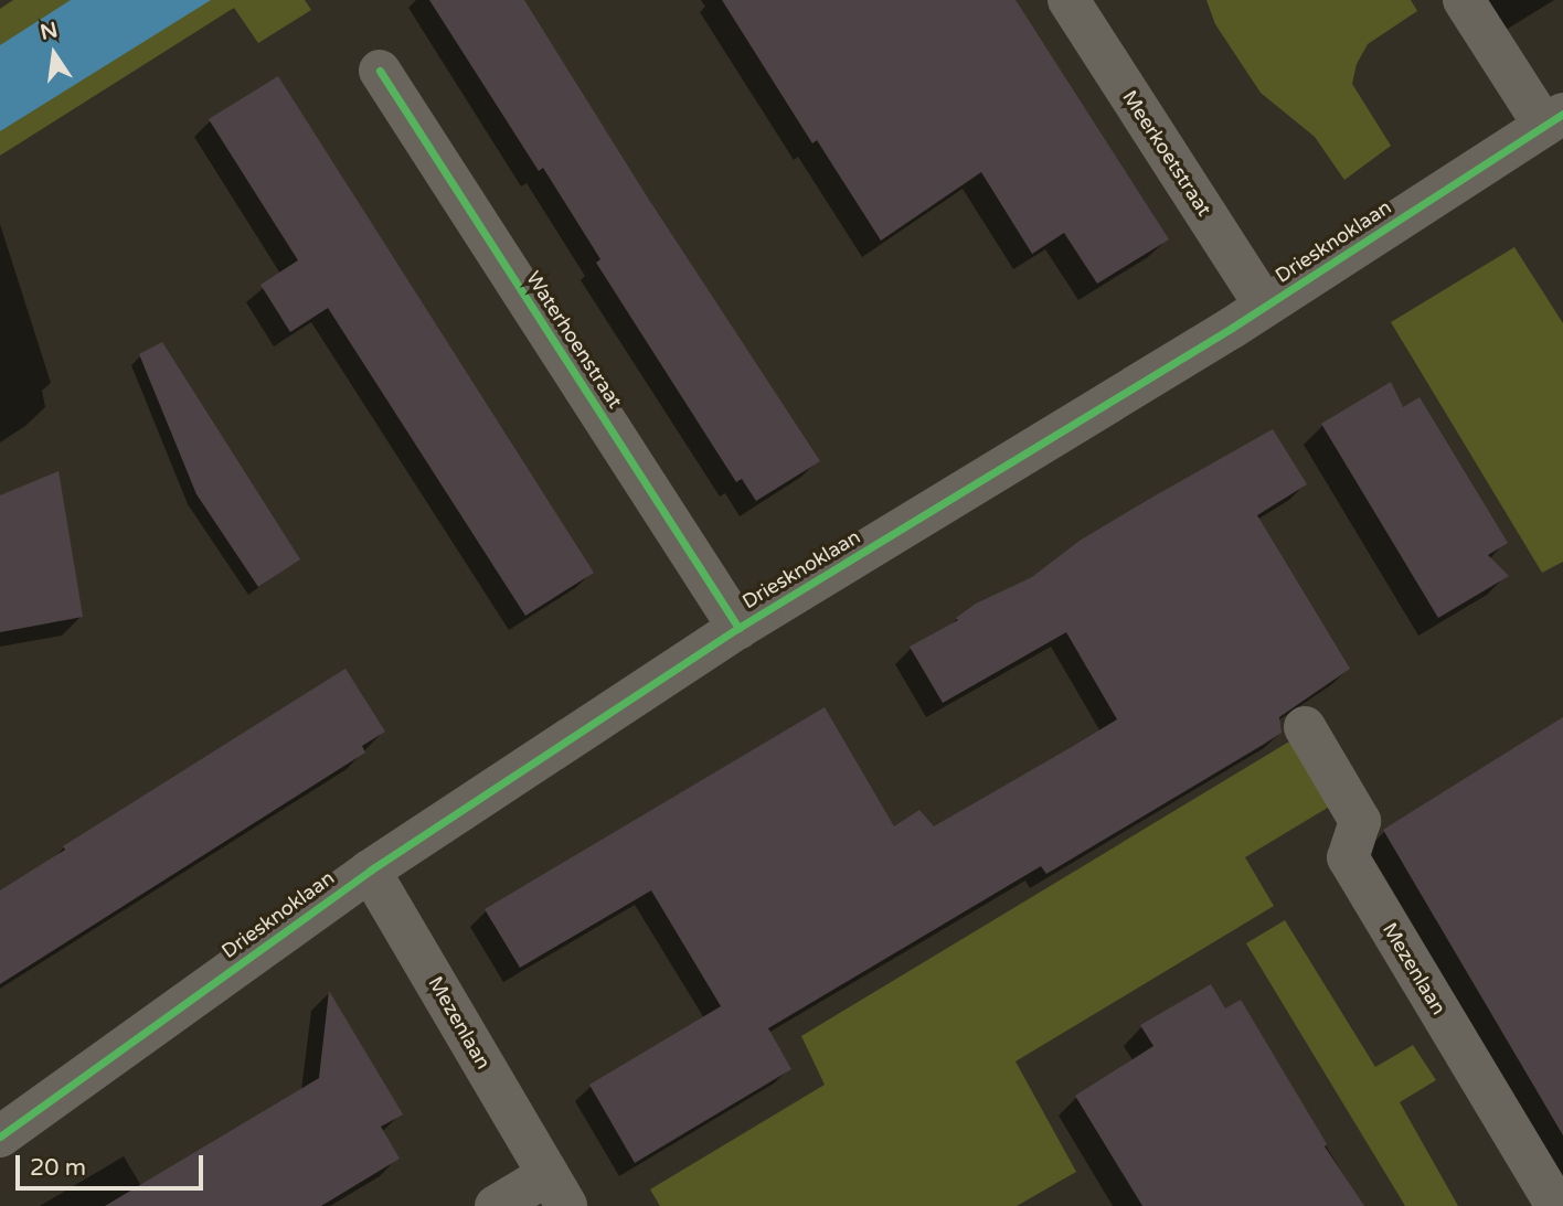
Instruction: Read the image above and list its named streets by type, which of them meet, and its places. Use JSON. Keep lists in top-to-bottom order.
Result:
{
  "streets": {
    "street": [
      "Meerkoetstraat",
      "Driesknoklaan",
      "Waterhoenstraat",
      "Mezenlaan"
    ]
  },
  "crossings": [
    ["Meerkoetstraat", "Driesknoklaan"],
    ["Driesknoklaan", "Waterhoenstraat"],
    ["Driesknoklaan", "Mezenlaan"]
  ],
  "scale_bar": "20 m",
  "north": "top"
}
